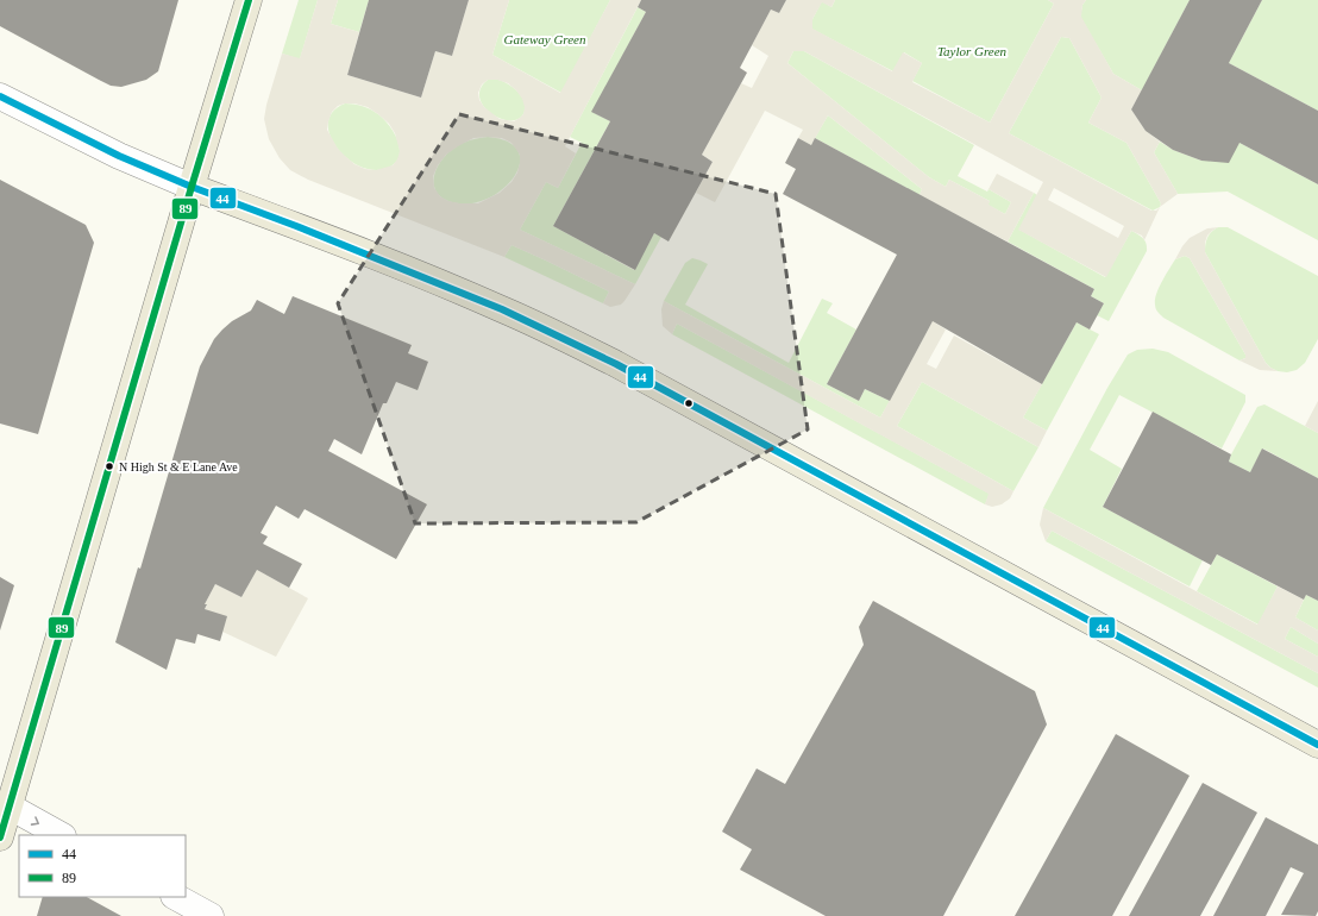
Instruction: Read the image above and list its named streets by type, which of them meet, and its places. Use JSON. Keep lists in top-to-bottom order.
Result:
{
  "parks": ["Gateway Green", "Taylor Green"],
  "places": ["N High St & E Lane Ave"],
  "lines": ["transit line 89", "transit line 44"],
  "legend": ["44", "89"]
}
